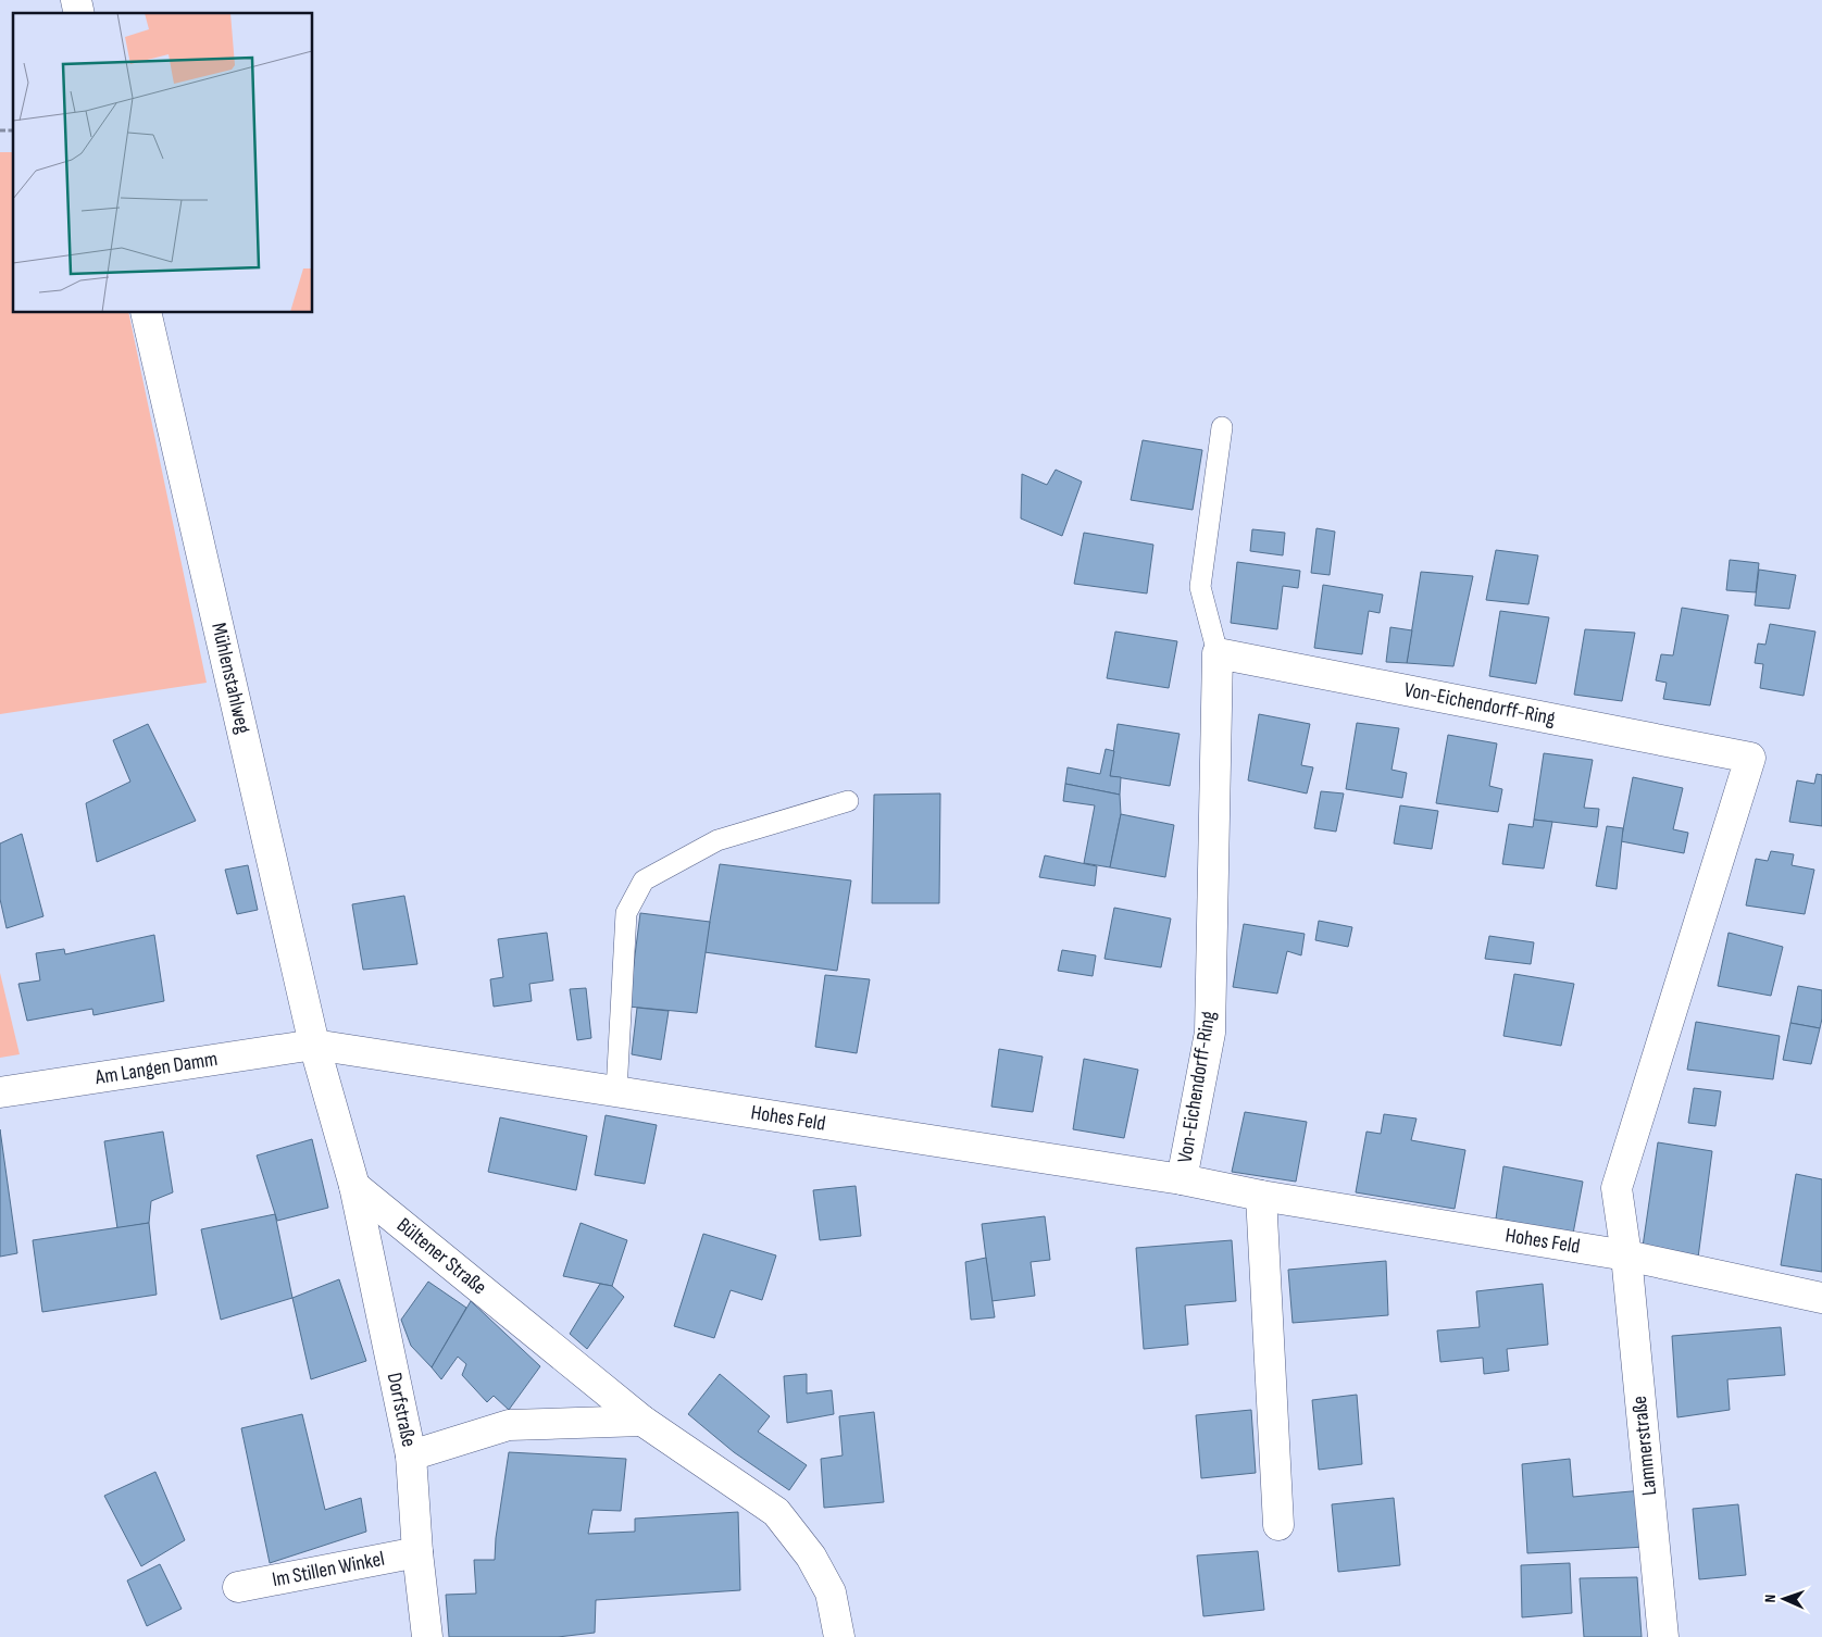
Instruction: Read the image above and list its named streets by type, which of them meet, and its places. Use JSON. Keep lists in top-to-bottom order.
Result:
{
  "streets": {
    "street": [
      "Mühlenstahlweg",
      "Von-Eichendorff-Ring",
      "Am Langen Damm",
      "Hohes Feld",
      "Bültener Straße",
      "Dorfstraße",
      "Lammerstraße",
      "Im Stillen Winkel"
    ]
  },
  "crossings": [
    ["Mühlenstahlweg", "Am Langen Damm"],
    ["Mühlenstahlweg", "Hohes Feld"],
    ["Von-Eichendorff-Ring", "Hohes Feld"],
    ["Von-Eichendorff-Ring", "Lammerstraße"],
    ["Am Langen Damm", "Hohes Feld"],
    ["Hohes Feld", "Lammerstraße"],
    ["Bültener Straße", "Dorfstraße"],
    ["Dorfstraße", "Im Stillen Winkel"]
  ],
  "north": "left"
}
